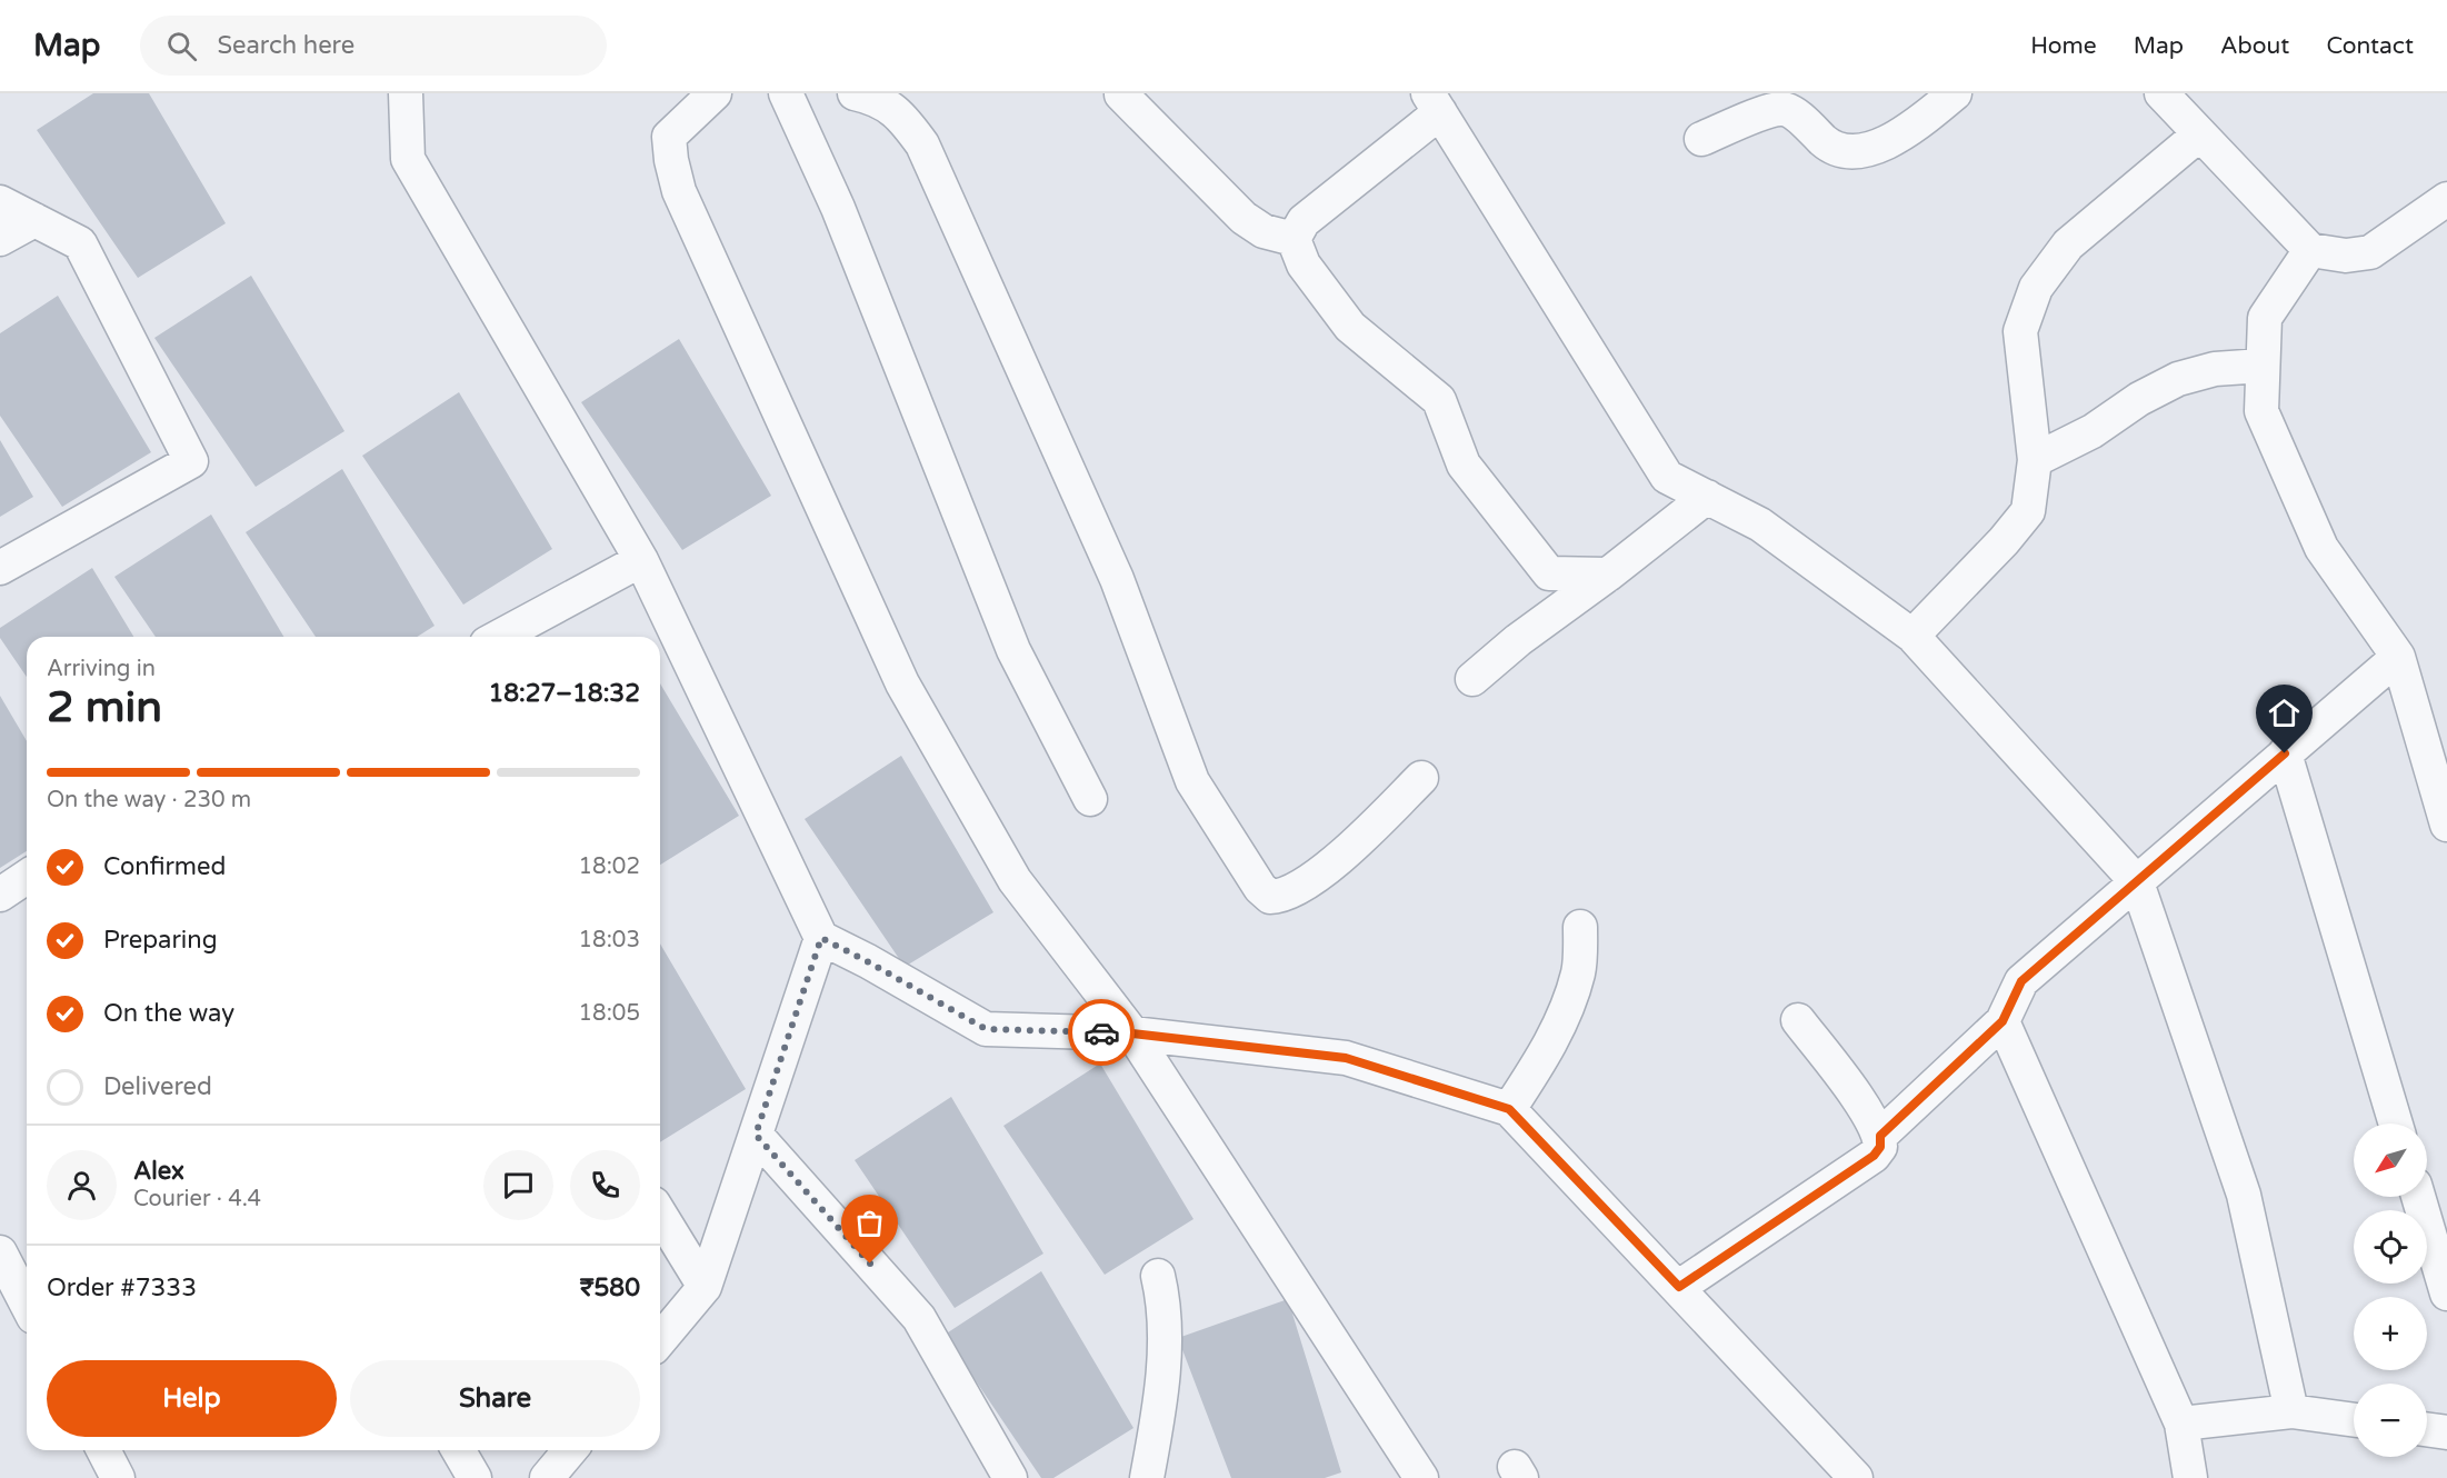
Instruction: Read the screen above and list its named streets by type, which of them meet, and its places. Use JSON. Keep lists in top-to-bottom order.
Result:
{
  "north": "bottom left",
  "page": {
    "header": "Map",
    "search": "Search here",
    "nav": [
      "Home",
      "Map",
      "About",
      "Contact"
    ],
    "heading": ["2 min", "Arriving in", "18:27–18:32"],
    "panel": [
      "Alex",
      "Courier · 4.4",
      "Order #7333",
      "₹580"
    ],
    "bar": "On the way · 230 m",
    "list": [
      ["Confirmed", "18:02"],
      ["Preparing", "18:03"],
      ["On the way", "18:05"],
      "Delivered"
    ],
    "map_buttons": ["+", "−"],
    "buttons": ["Help", "Share"]
  }
}
